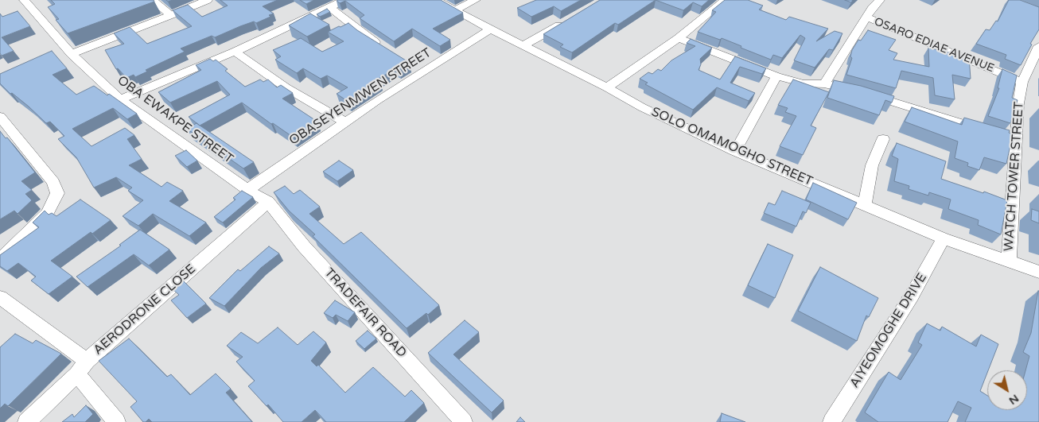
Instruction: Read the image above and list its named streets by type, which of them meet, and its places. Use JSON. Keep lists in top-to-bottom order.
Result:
{
  "streets": {
    "street": [
      "OSARO EDIAE AVENUE",
      "OBASEYENMWEN STREET",
      "OBA EWAKPE STREET",
      "SOLO OMAMOGHO STREET",
      "WATCH TOWER STREET",
      "AERODRONE CLOSE",
      "TRADEFAIR ROAD",
      "AIYEOMOGHE DRIVE"
    ]
  },
  "crossings": [
    ["OSARO EDIAE AVENUE", "WATCH TOWER STREET"],
    ["OBASEYENMWEN STREET", "OBA EWAKPE STREET"],
    ["OBASEYENMWEN STREET", "SOLO OMAMOGHO STREET"],
    ["OBA EWAKPE STREET", "AERODRONE CLOSE"],
    ["OBA EWAKPE STREET", "TRADEFAIR ROAD"],
    ["SOLO OMAMOGHO STREET", "WATCH TOWER STREET"],
    ["SOLO OMAMOGHO STREET", "AIYEOMOGHE DRIVE"],
    ["AERODRONE CLOSE", "TRADEFAIR ROAD"]
  ],
  "north": "bottom right"
}
